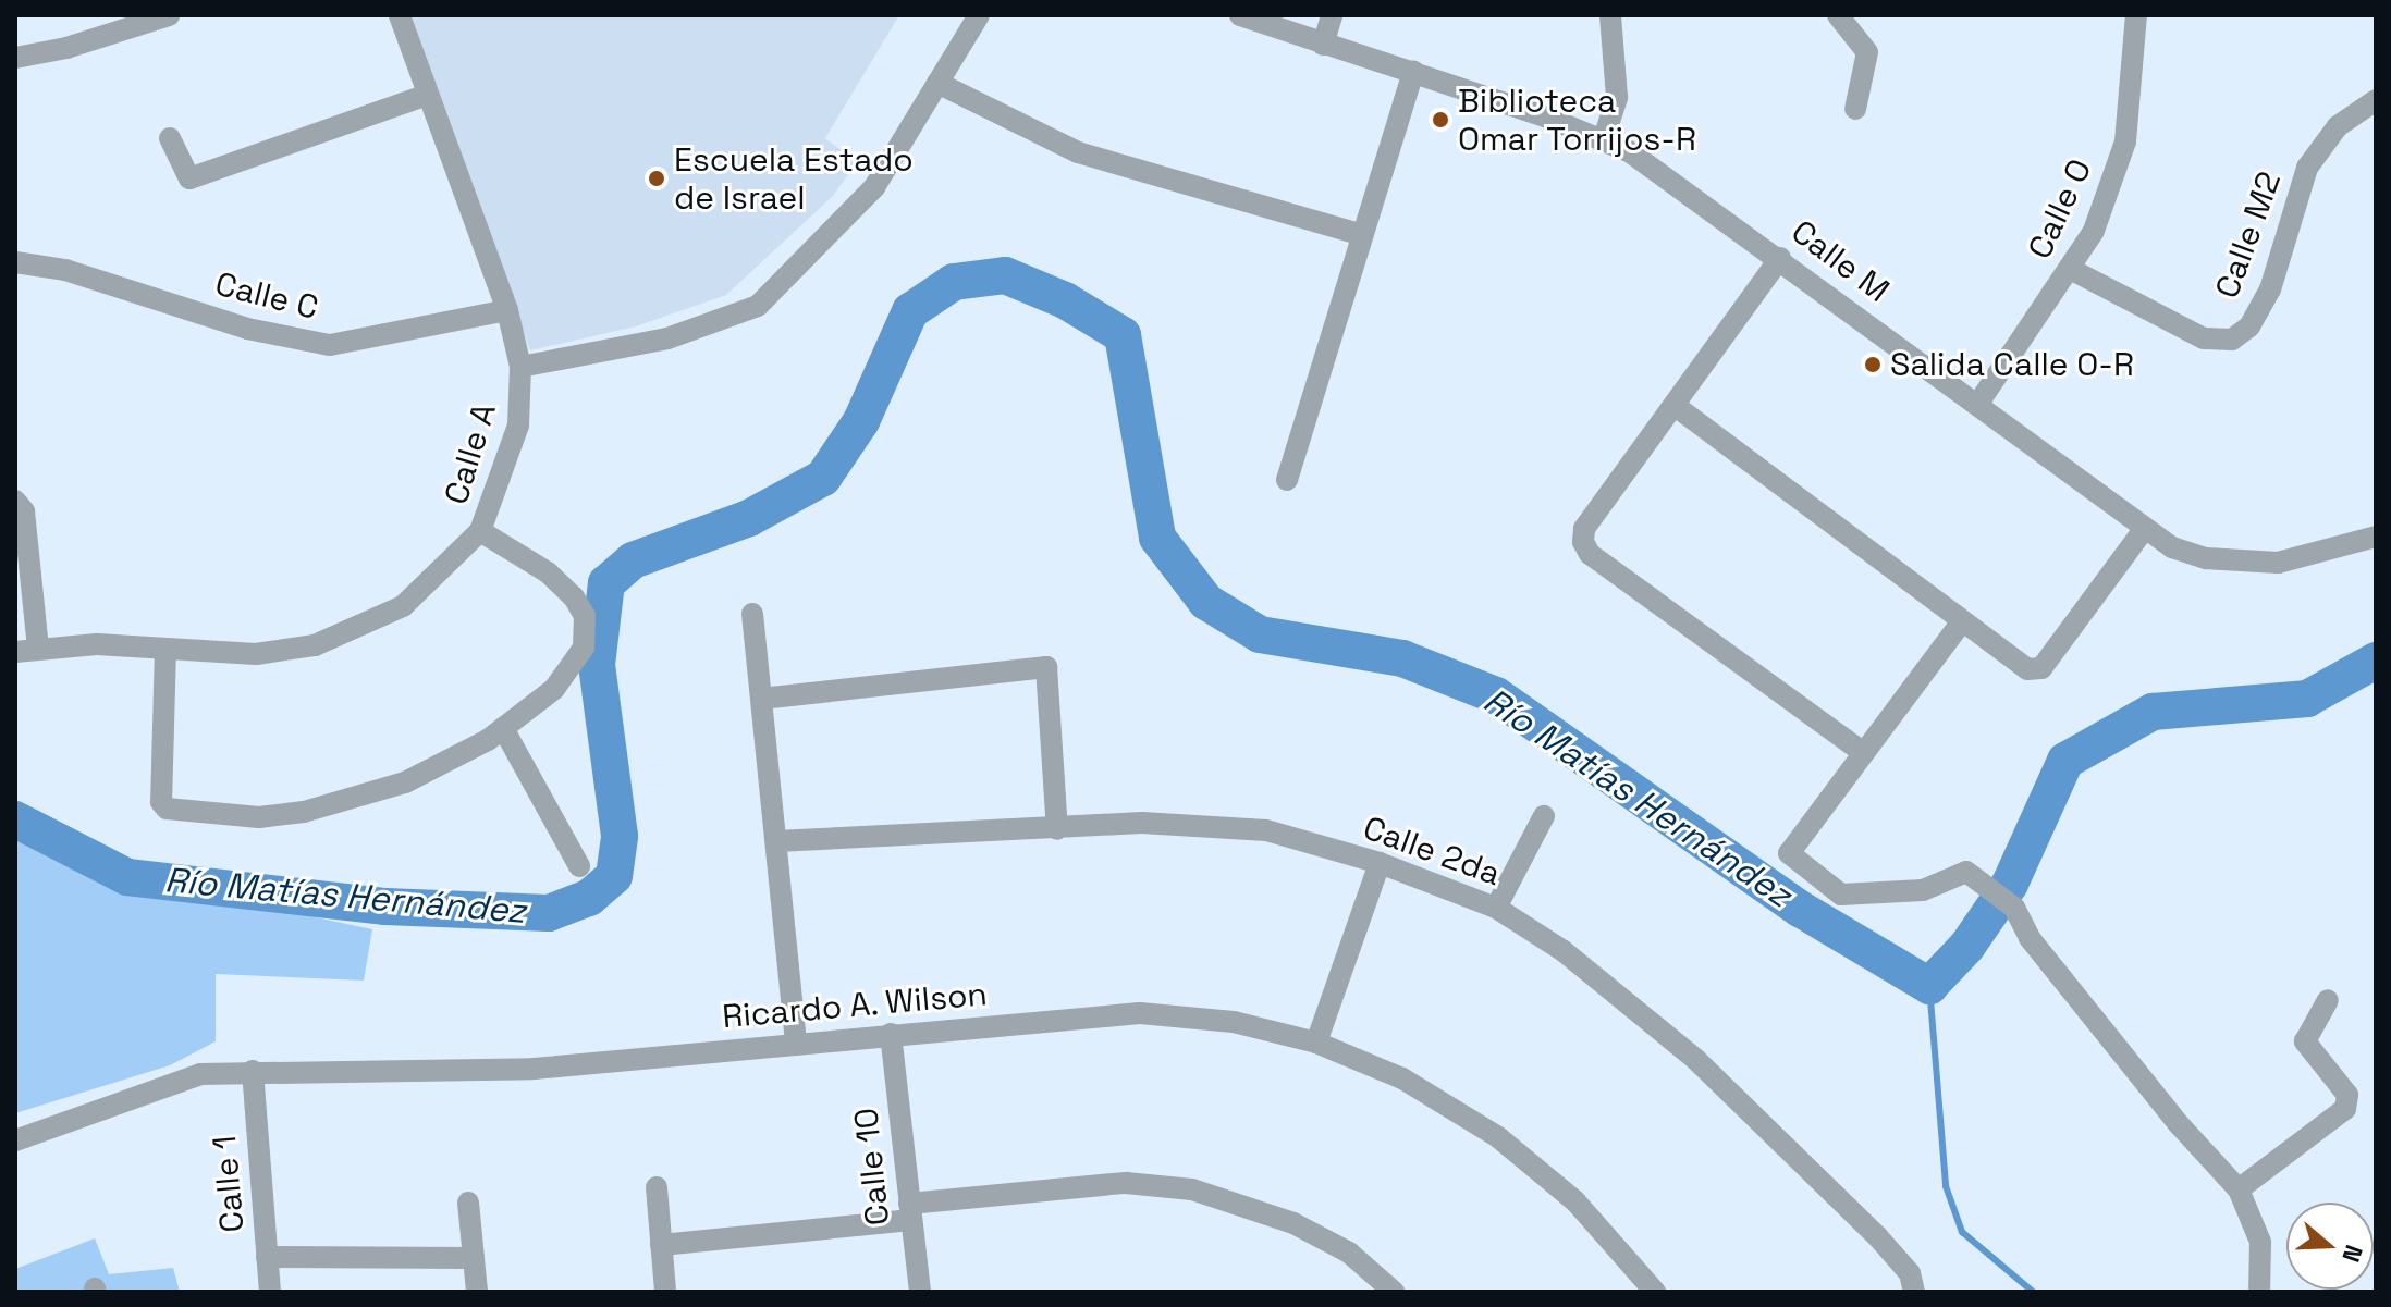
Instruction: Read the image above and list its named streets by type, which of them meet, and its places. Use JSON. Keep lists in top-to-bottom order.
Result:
{
  "streets": {
    "street": [
      "Calle O",
      "Calle M2",
      "Calle M",
      "Calle C",
      "Calle A",
      "Calle 2da",
      "Ricardo A. Wilson",
      "Calle 10",
      "Calle 1"
    ]
  },
  "crossings": [
    ["Calle O", "Calle M2"],
    ["Calle O", "Calle M"],
    ["Calle C", "Calle A"],
    ["Ricardo A. Wilson", "Calle 10"],
    ["Ricardo A. Wilson", "Calle 1"]
  ],
  "water": ["Río Matías Hernández"],
  "places": ["Biblioteca Omar Torrijos-R", "Escuela Estado de Israel", "Salida Calle O-R"],
  "north": "right"
}
